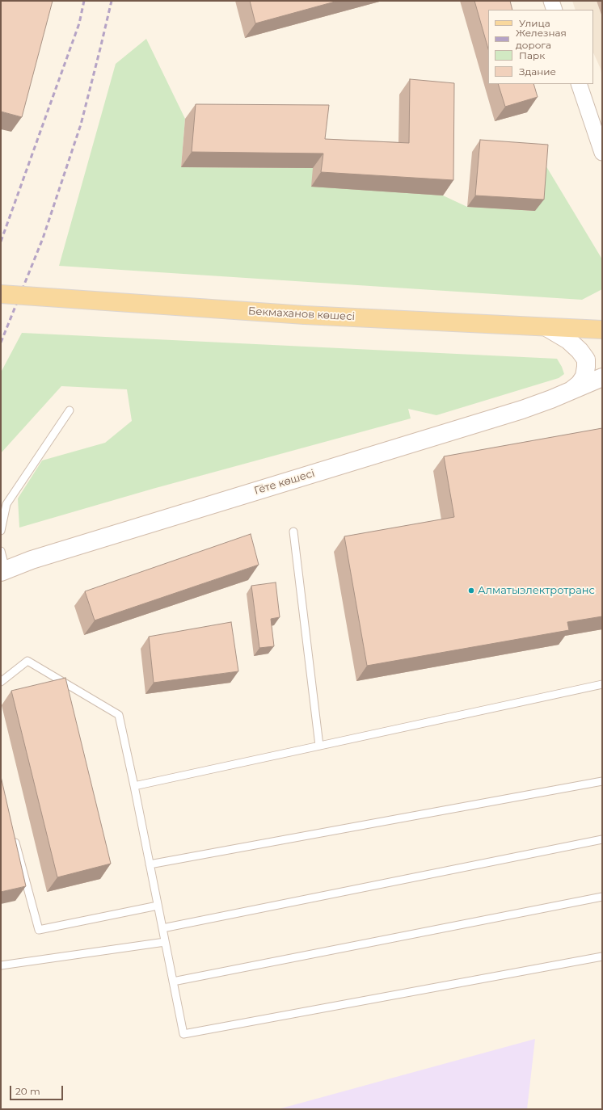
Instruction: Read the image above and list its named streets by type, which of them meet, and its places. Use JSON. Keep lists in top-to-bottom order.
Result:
{
  "streets": {
    "main road": ["Бекмаханов көшесі", "Гёте көшесі"]
  },
  "places": ["Алматыэлектротранс"],
  "legend": [
    "Улица",
    "Железная дорога",
    "Парк",
    "Здание"
  ],
  "scale_bar": "20 m"
}
